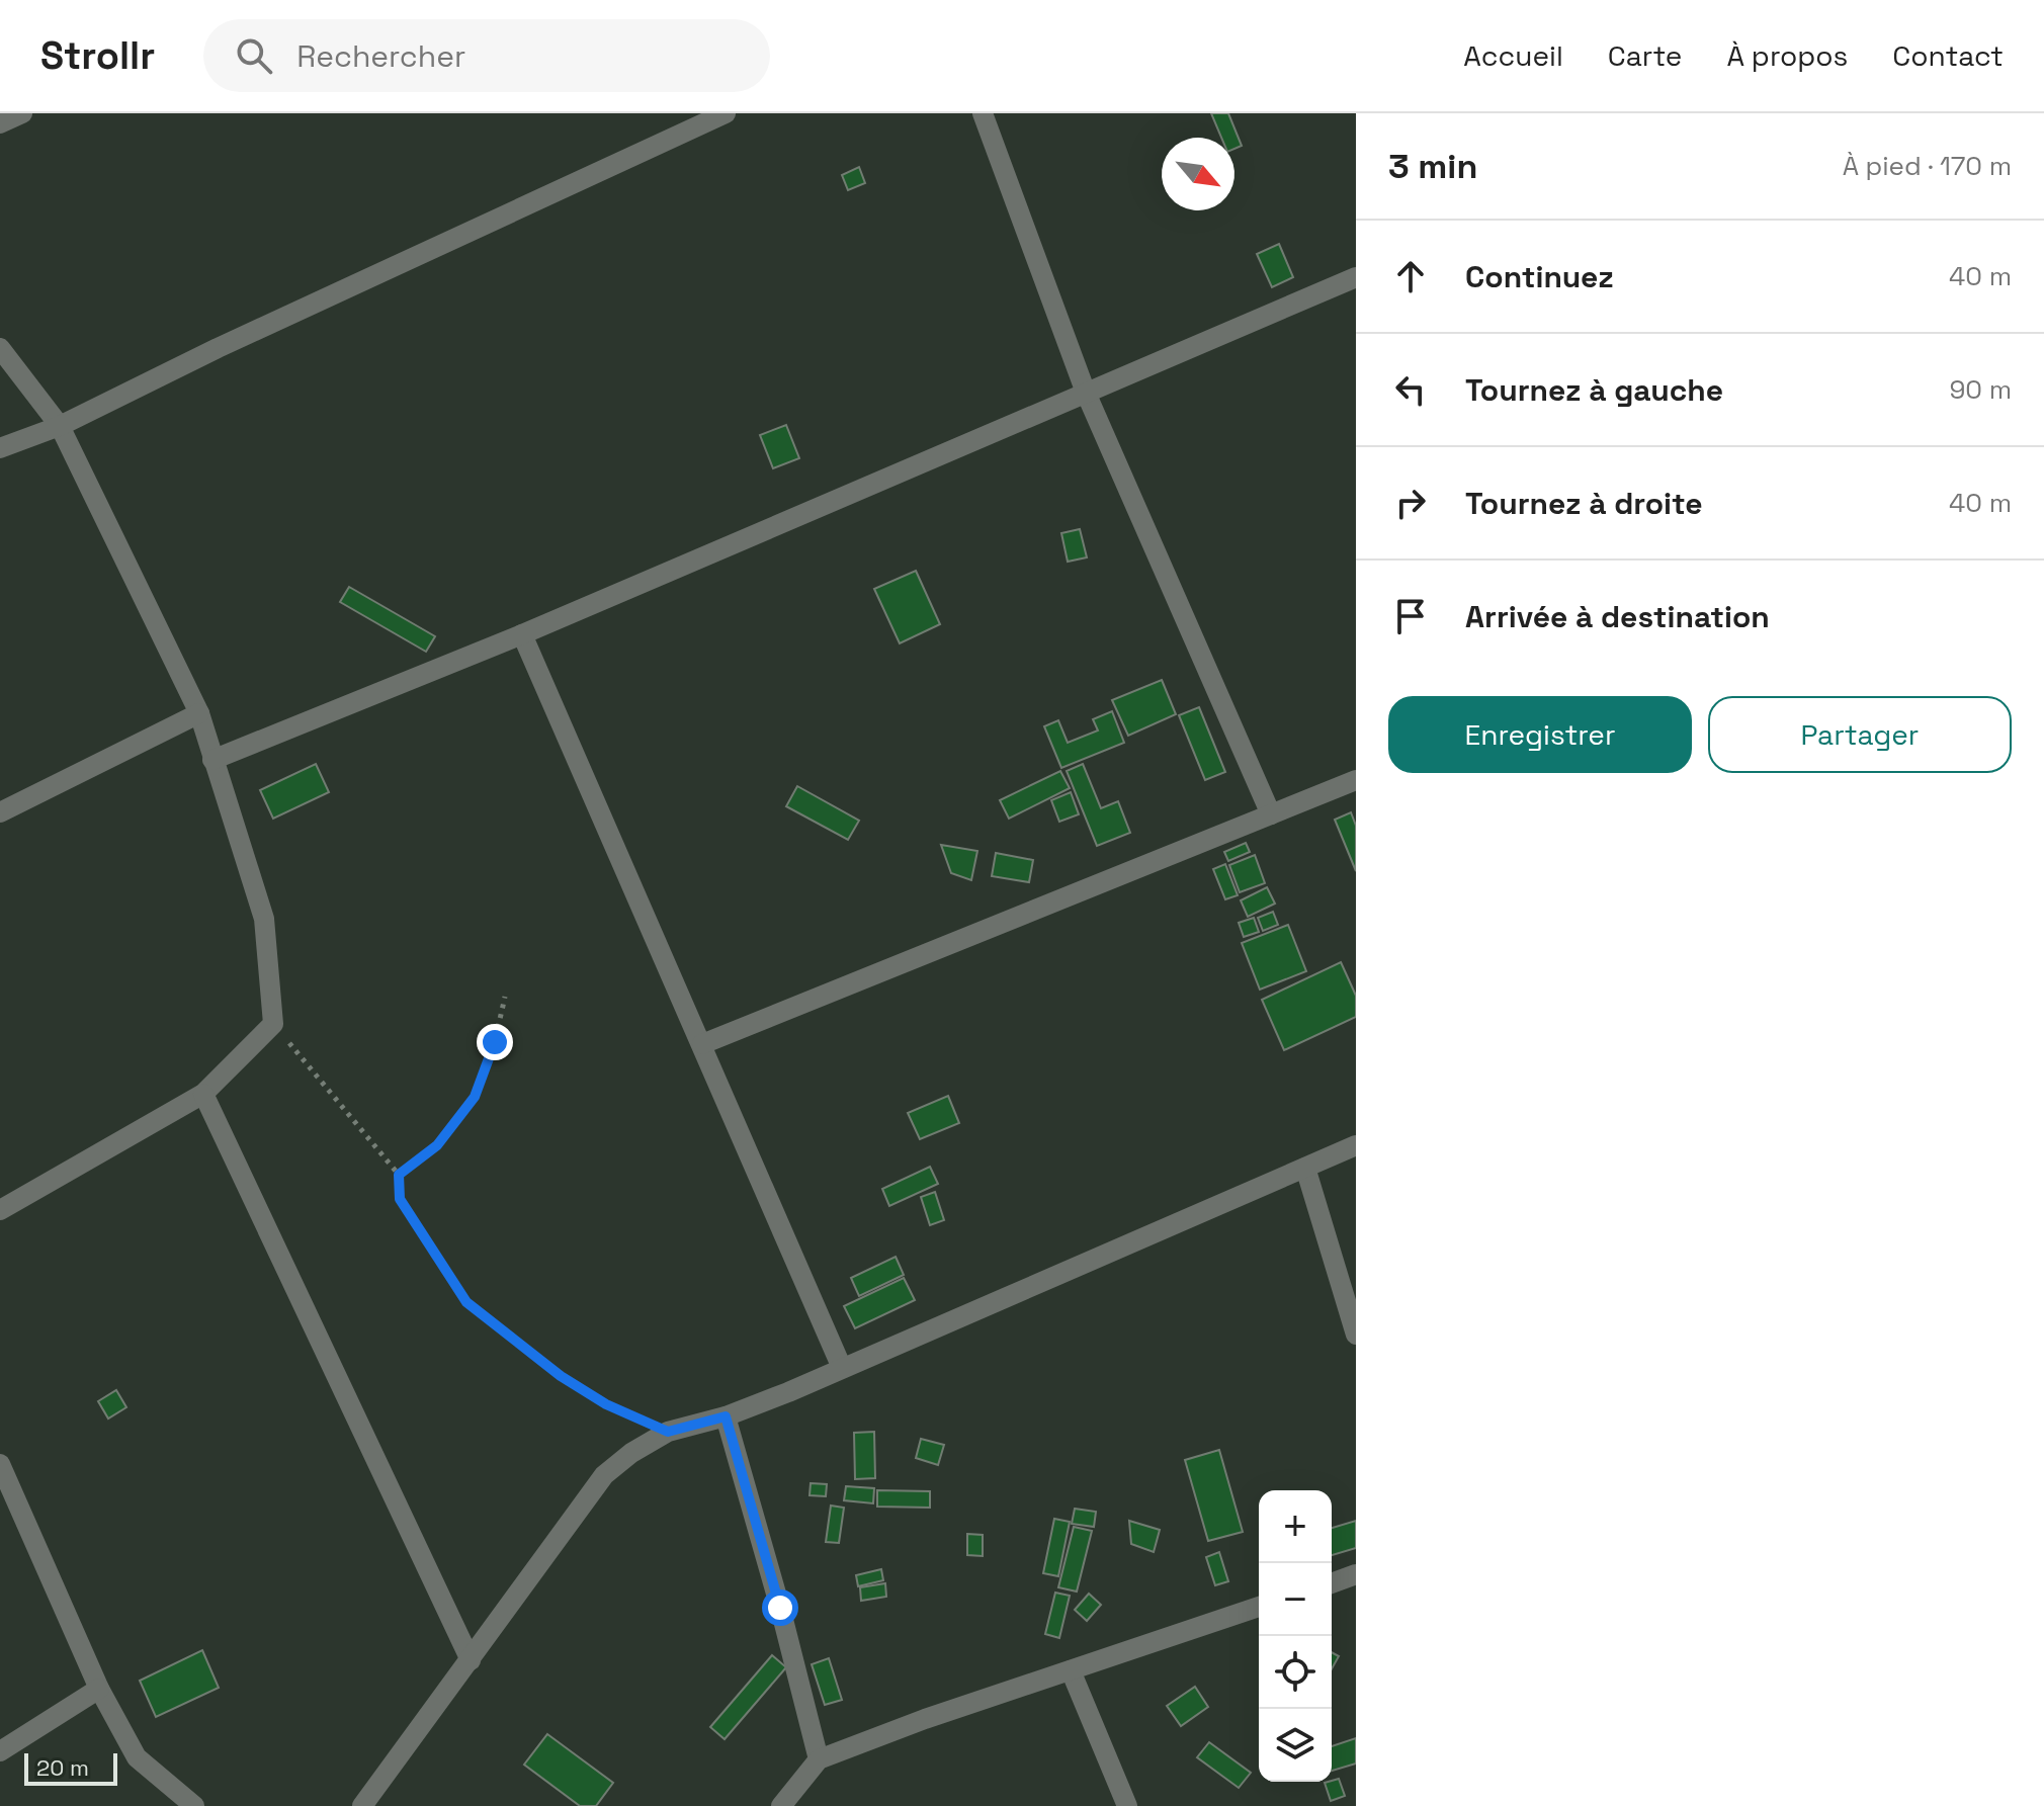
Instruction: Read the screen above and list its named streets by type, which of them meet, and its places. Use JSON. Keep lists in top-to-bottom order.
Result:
{
  "scale_bar": "20 m",
  "north": "bottom right",
  "page": {
    "header": "Strollr",
    "search": "Rechercher",
    "nav": [
      "Accueil",
      "Carte",
      "À propos",
      "Contact"
    ],
    "heading": ["3 min", "À pied · 170 m"],
    "list": [
      ["Continuez", "40 m"],
      ["Tournez à gauche", "90 m"],
      ["Tournez à droite", "40 m"],
      "Arrivée à destination"
    ],
    "buttons": ["Enregistrer", "Partager"],
    "map_buttons": ["+", "−"],
    "scale": "20 m"
  }
}
